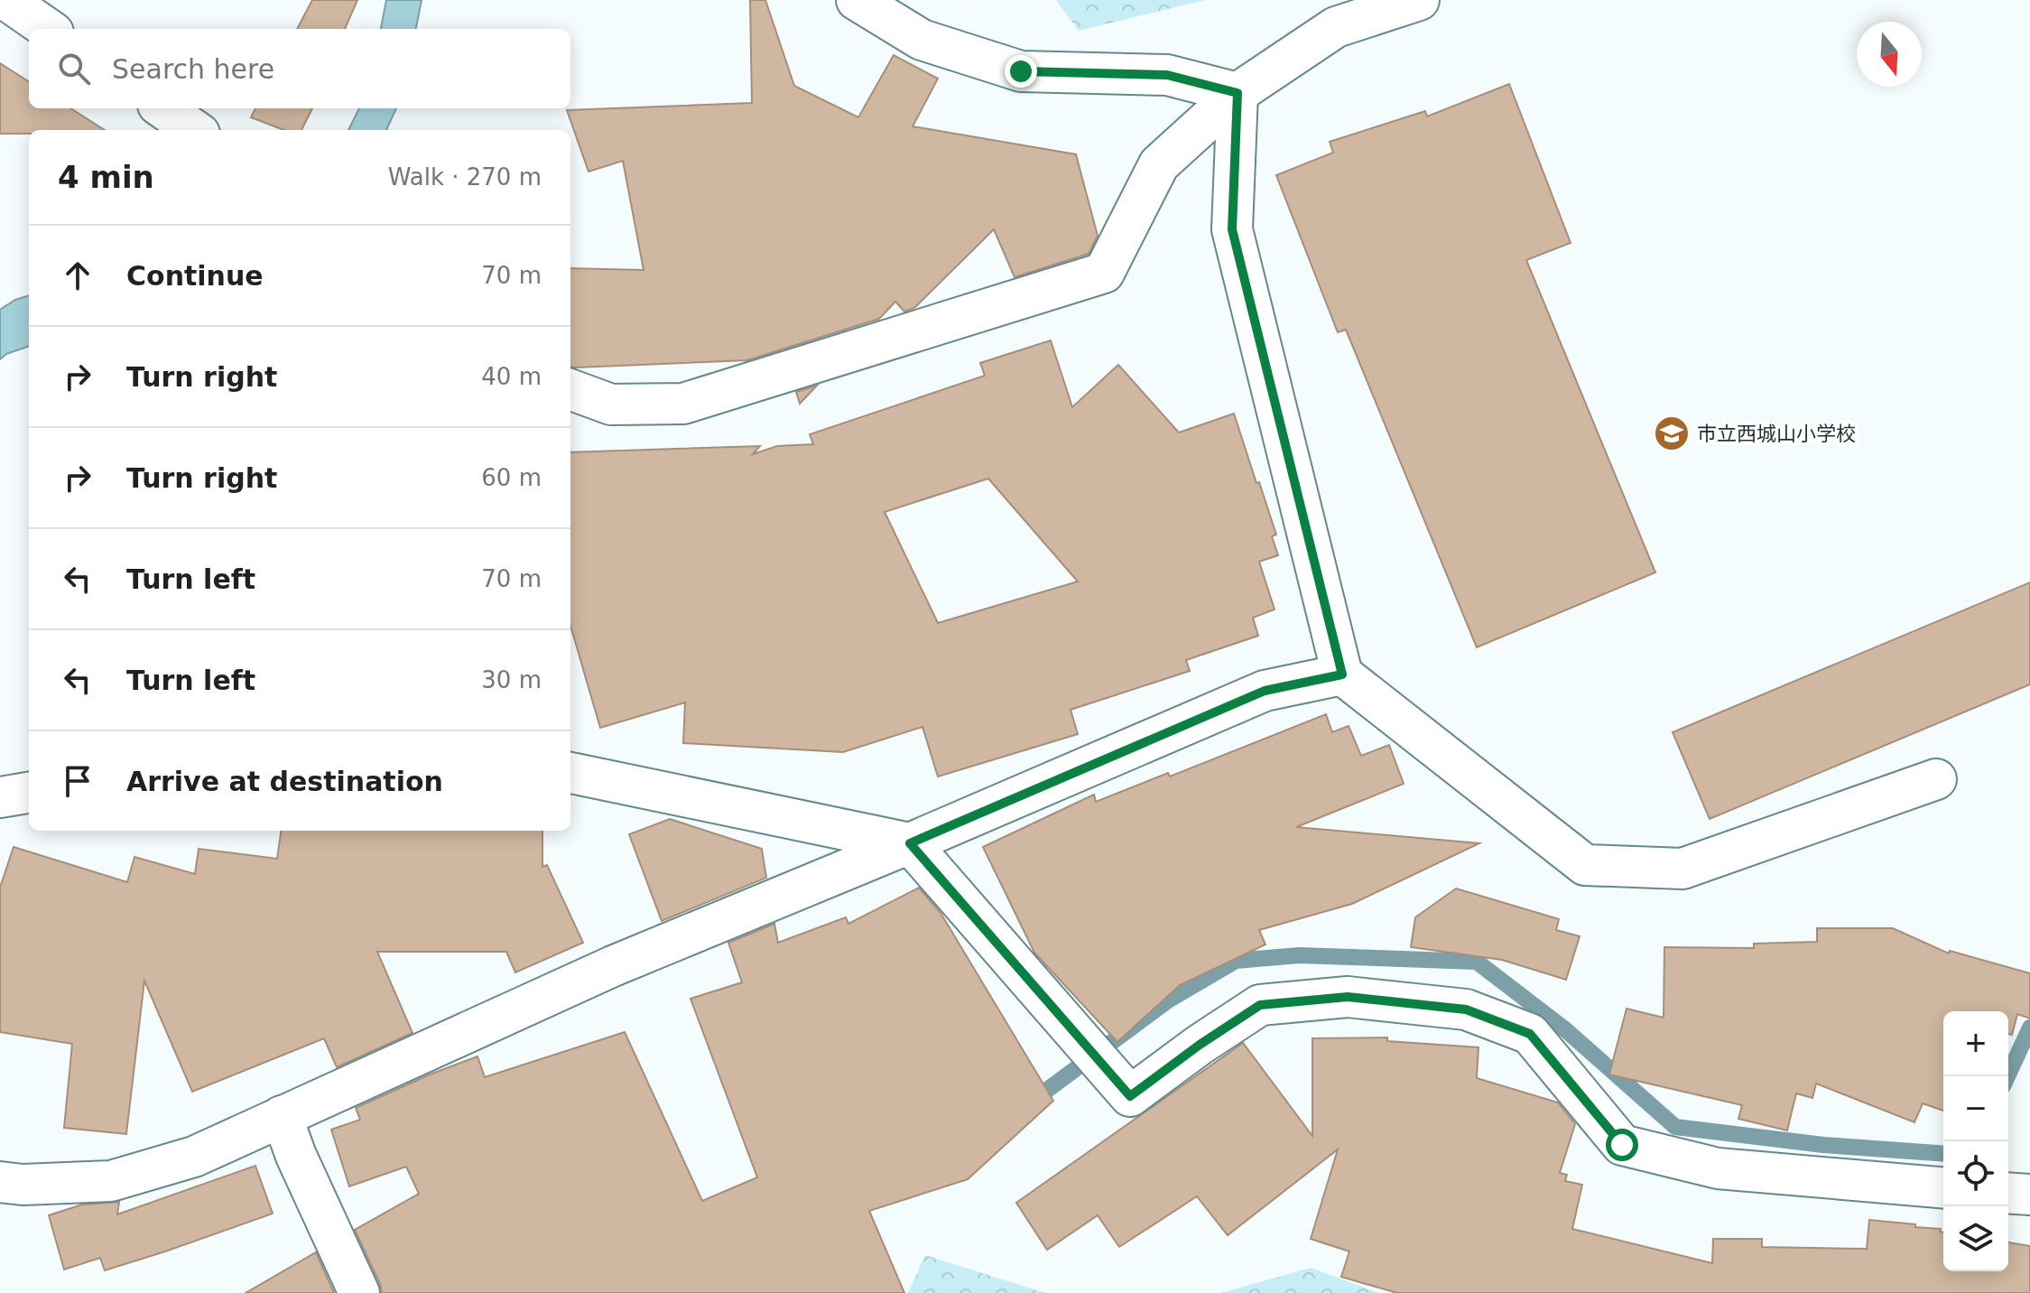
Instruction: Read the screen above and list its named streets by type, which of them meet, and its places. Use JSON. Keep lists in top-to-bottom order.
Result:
{
  "places": {
    "school or university": ["市立西城山小学校"]
  },
  "north": "bottom",
  "page": {
    "search": "Search here",
    "heading": ["4 min", "Walk · 270 m"],
    "list": [
      ["Continue", "70 m"],
      ["Turn right", "40 m"],
      ["Turn right", "60 m"],
      ["Turn left", "70 m"],
      ["Turn left", "30 m"],
      "Arrive at destination"
    ],
    "map_buttons": ["+", "−"]
  }
}
